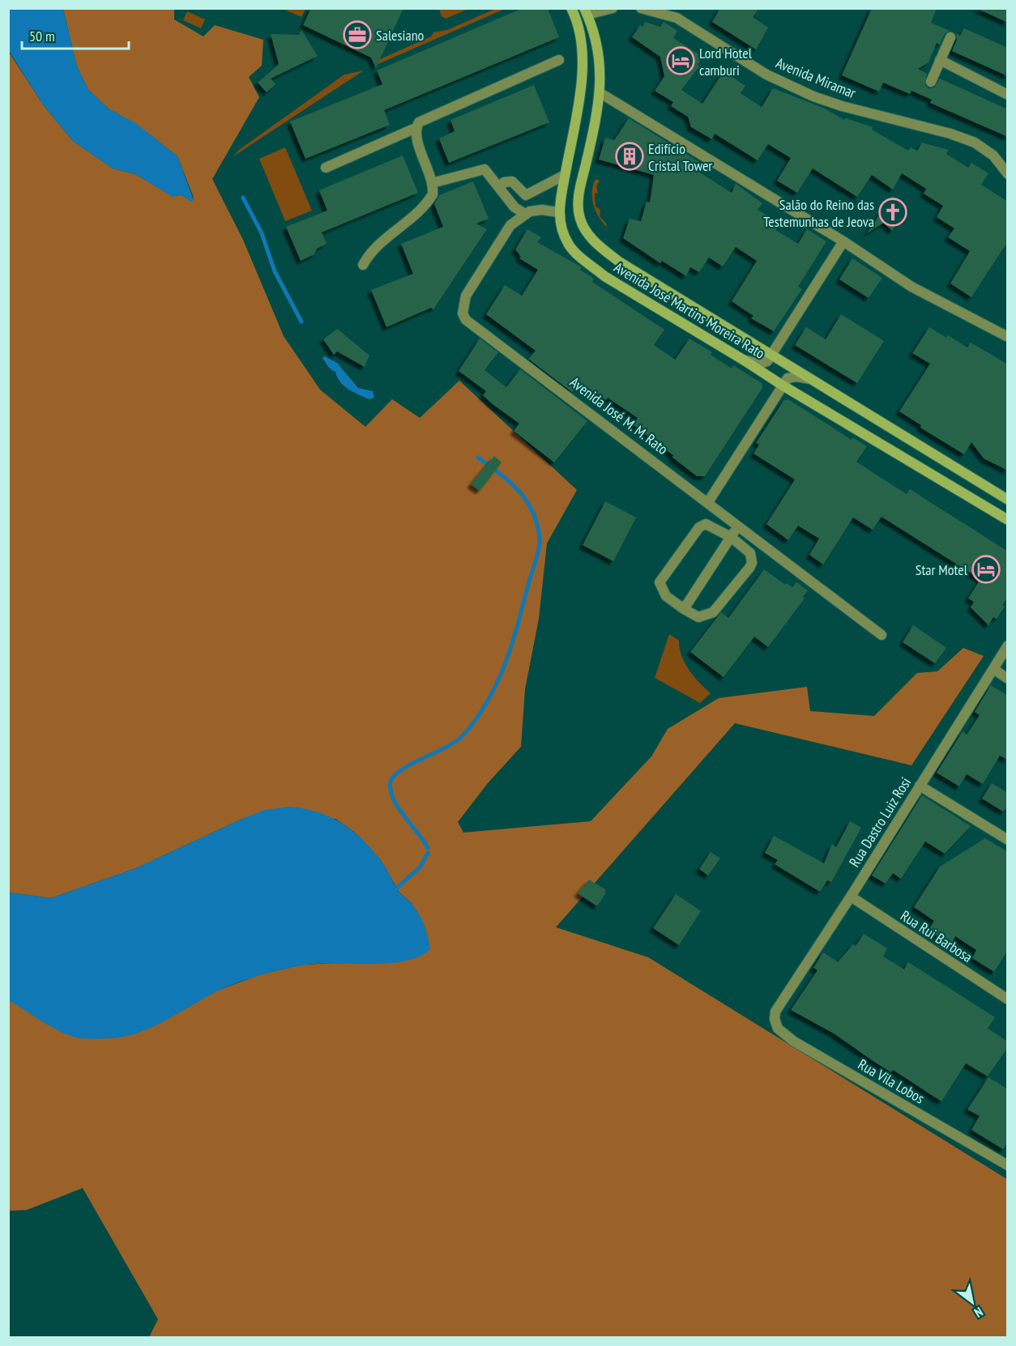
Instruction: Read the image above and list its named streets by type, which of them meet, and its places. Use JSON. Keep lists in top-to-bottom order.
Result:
{
  "streets": {
    "street": [
      "Avenida Miramar",
      "Avenida José Martins Moreira Rato",
      "Avenida José M. M. Rato",
      "Rua Dastro Luiz Rosi",
      "Rua Rui Barbosa",
      "Rua Vila Lobos"
    ]
  },
  "crossings": [
    ["Rua Dastro Luiz Rosi", "Rua Rui Barbosa"],
    ["Rua Dastro Luiz Rosi", "Rua Vila Lobos"]
  ],
  "places": {
    "office": ["Salesiano"],
    "hotel": ["Lord Hotel camburi", "Star Motel"],
    "building": ["Edifício Cristal Tower"],
    "church": ["Salão do Reino das Testemunhas de Jeova"]
  },
  "scale_bar": "50 m",
  "north": "bottom right"
}
